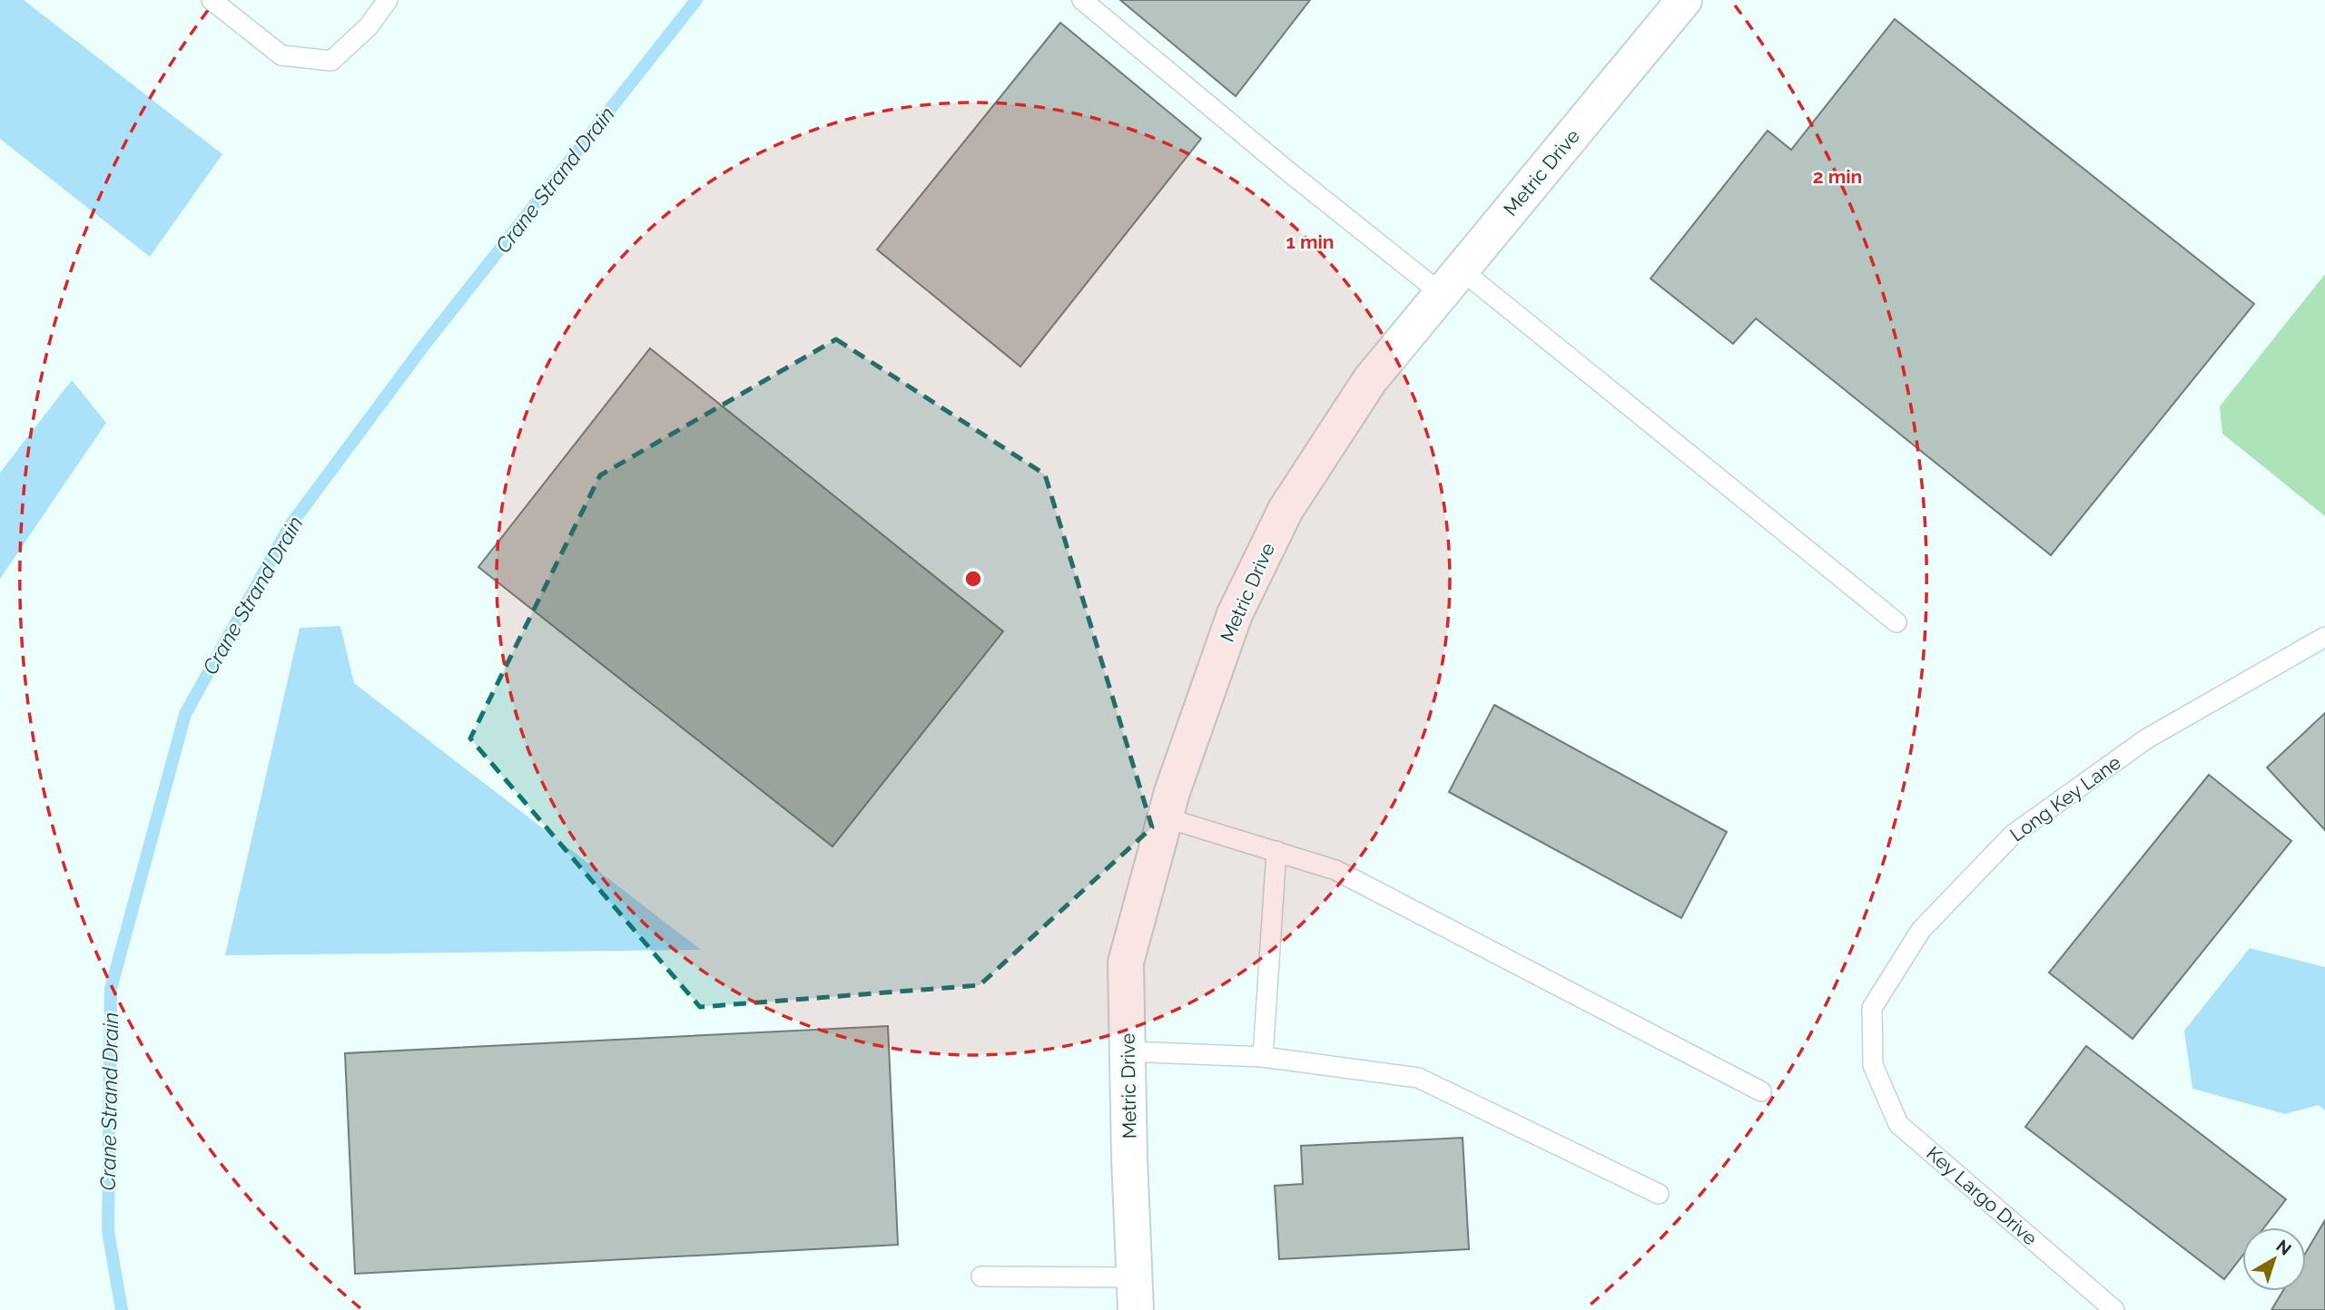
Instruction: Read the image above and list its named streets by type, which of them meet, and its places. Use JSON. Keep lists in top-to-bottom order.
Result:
{
  "streets": {
    "street": ["Metric Drive"],
    "lane": ["Long Key Lane", "Key Largo Drive"]
  },
  "crossings": [
    ["Long Key Lane", "Key Largo Drive"]
  ],
  "water": ["Crane Strand Drain"],
  "north": "top right",
  "rings": ["2 min", "1 min"]
}
